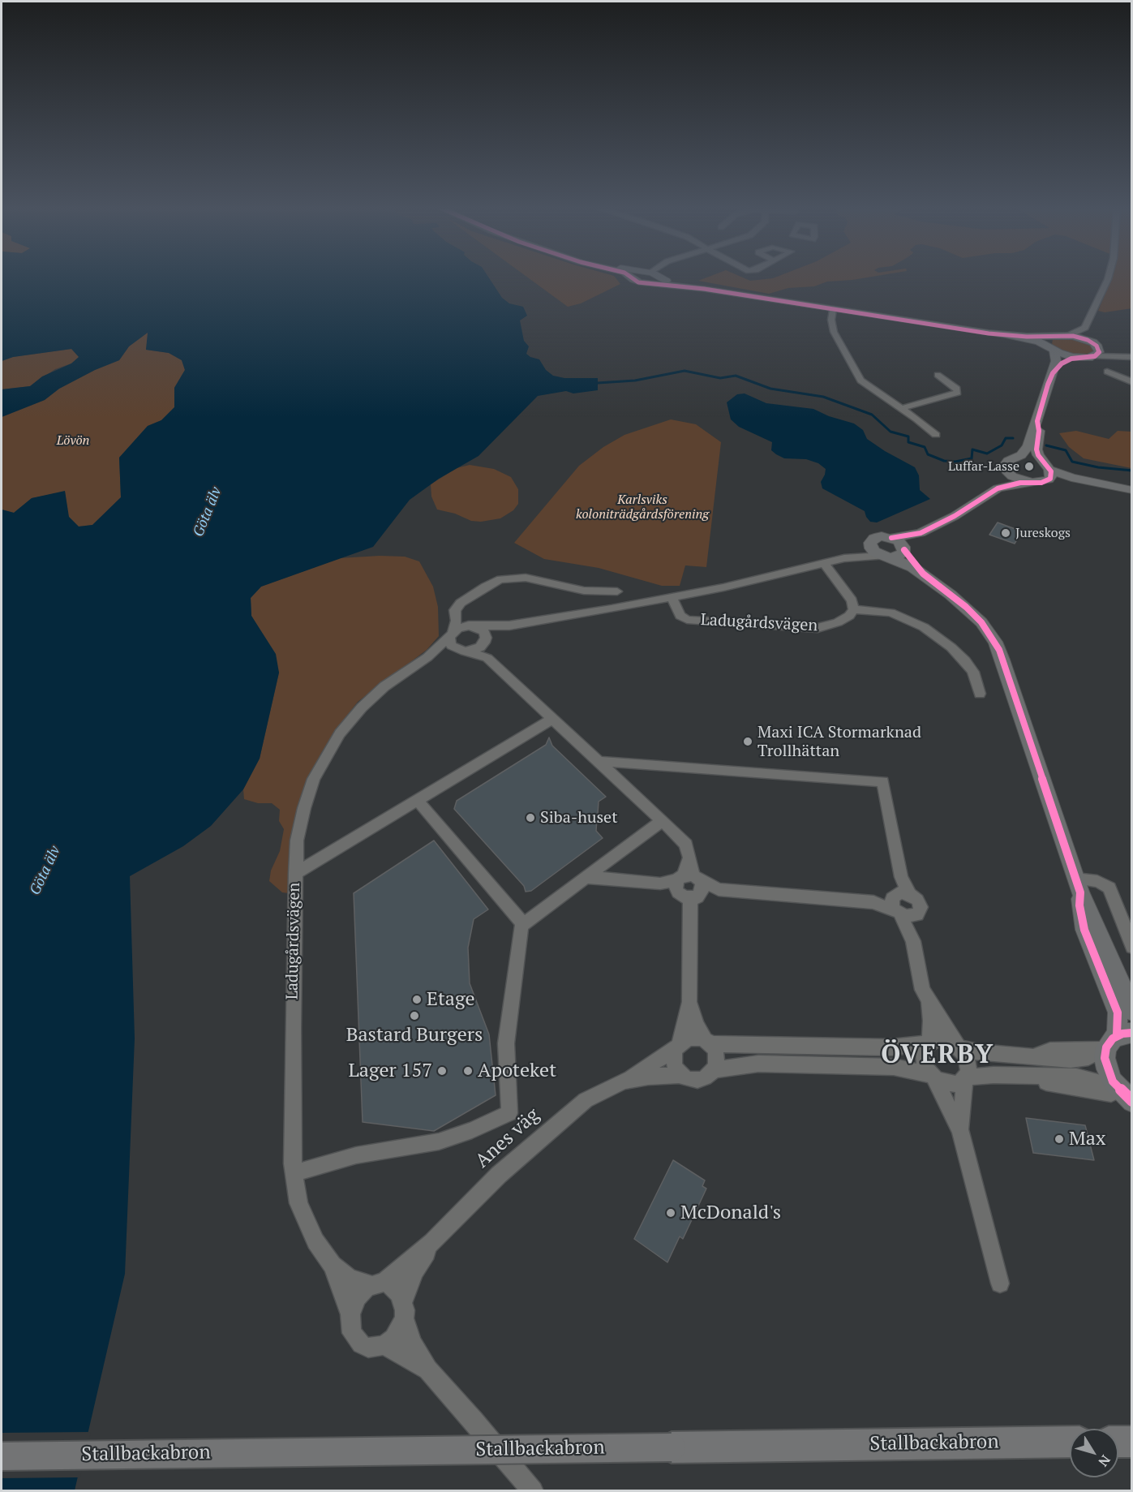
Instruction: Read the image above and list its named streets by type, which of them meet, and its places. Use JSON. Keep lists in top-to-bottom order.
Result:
{
  "streets": {
    "highway": ["Stallbackabron"],
    "main road": ["Ladugårdsvägen"],
    "street": ["Anes väg"]
  },
  "crossings": [
    ["Ladugårdsvägen", "Anes väg"]
  ],
  "districts": ["ÖVERBY"],
  "water": ["Göta älv"],
  "parks": ["Lövön", "Karlsviks koloniträdgårdsförening"],
  "places": [
    "Luffar-Lasse",
    "Jureskogs",
    "Maxi ICA Stormarknad Trollhättan",
    "Siba-huset",
    "Etage",
    "Bastard Burgers",
    "Lager 157",
    "Apoteket",
    "Max",
    "McDonald's"
  ],
  "north": "bottom right"
}
